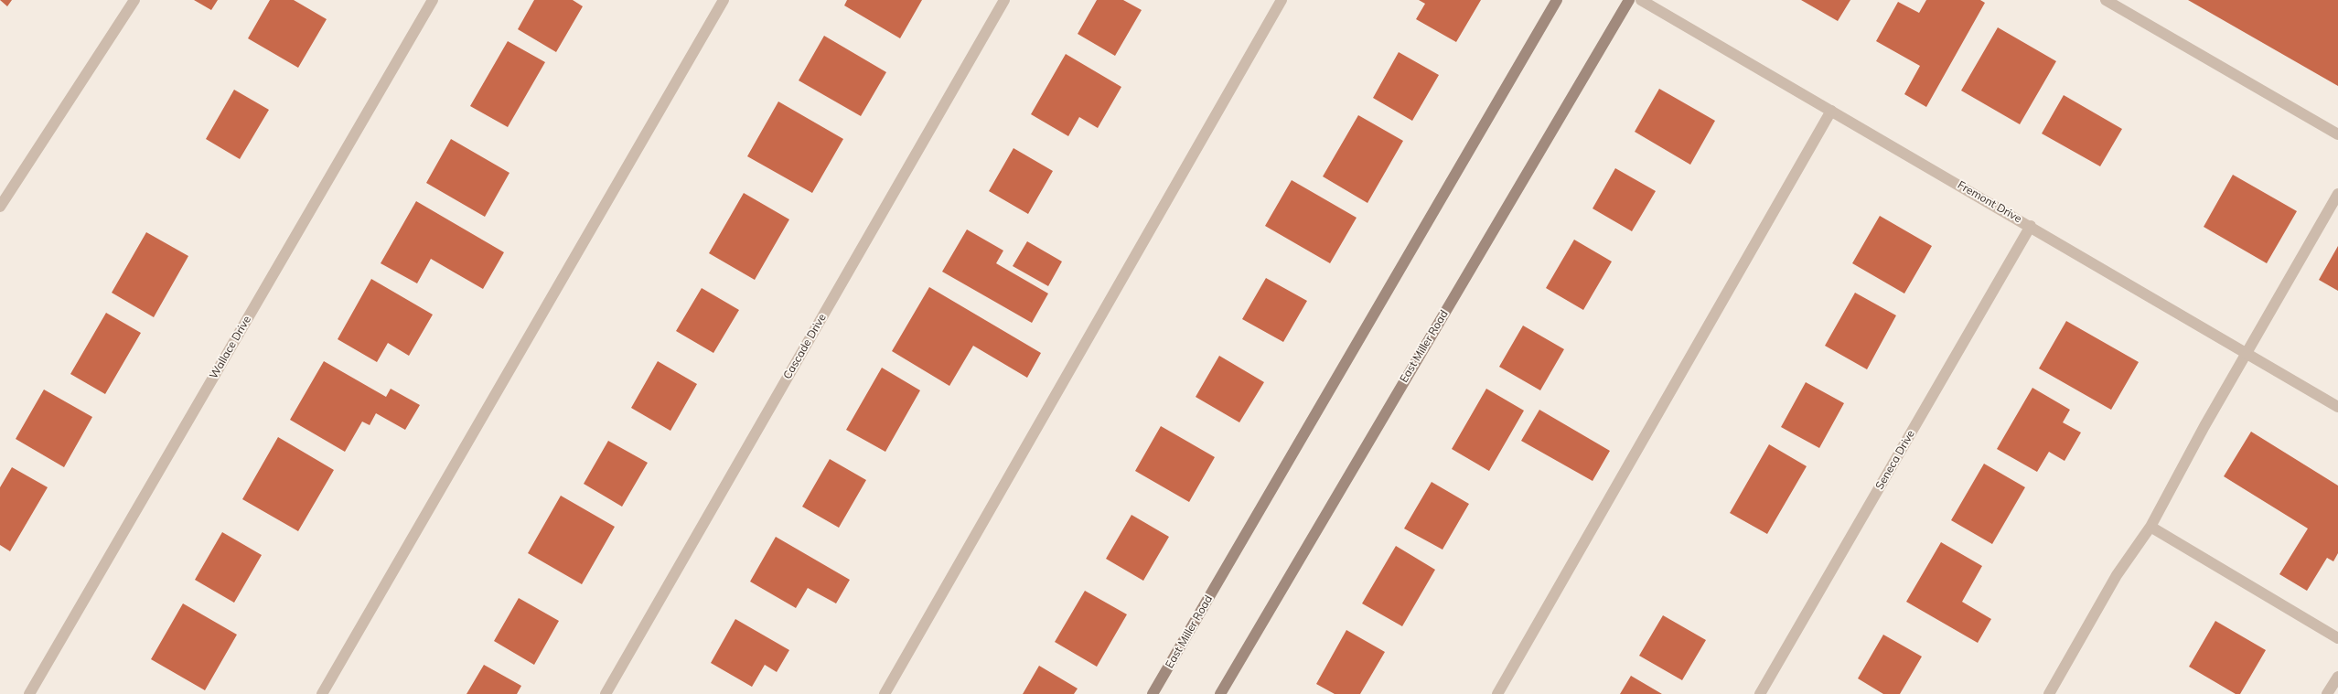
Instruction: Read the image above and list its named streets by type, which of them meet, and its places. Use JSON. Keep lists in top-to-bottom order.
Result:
{
  "streets": {
    "main road": ["East Miller Road"],
    "street": [
      "Fremont Drive",
      "Cascade Drive",
      "Wallace Drive",
      "Seneca Drive"
    ]
  },
  "crossings": [
    ["Fremont Drive", "Seneca Drive"]
  ]
}
